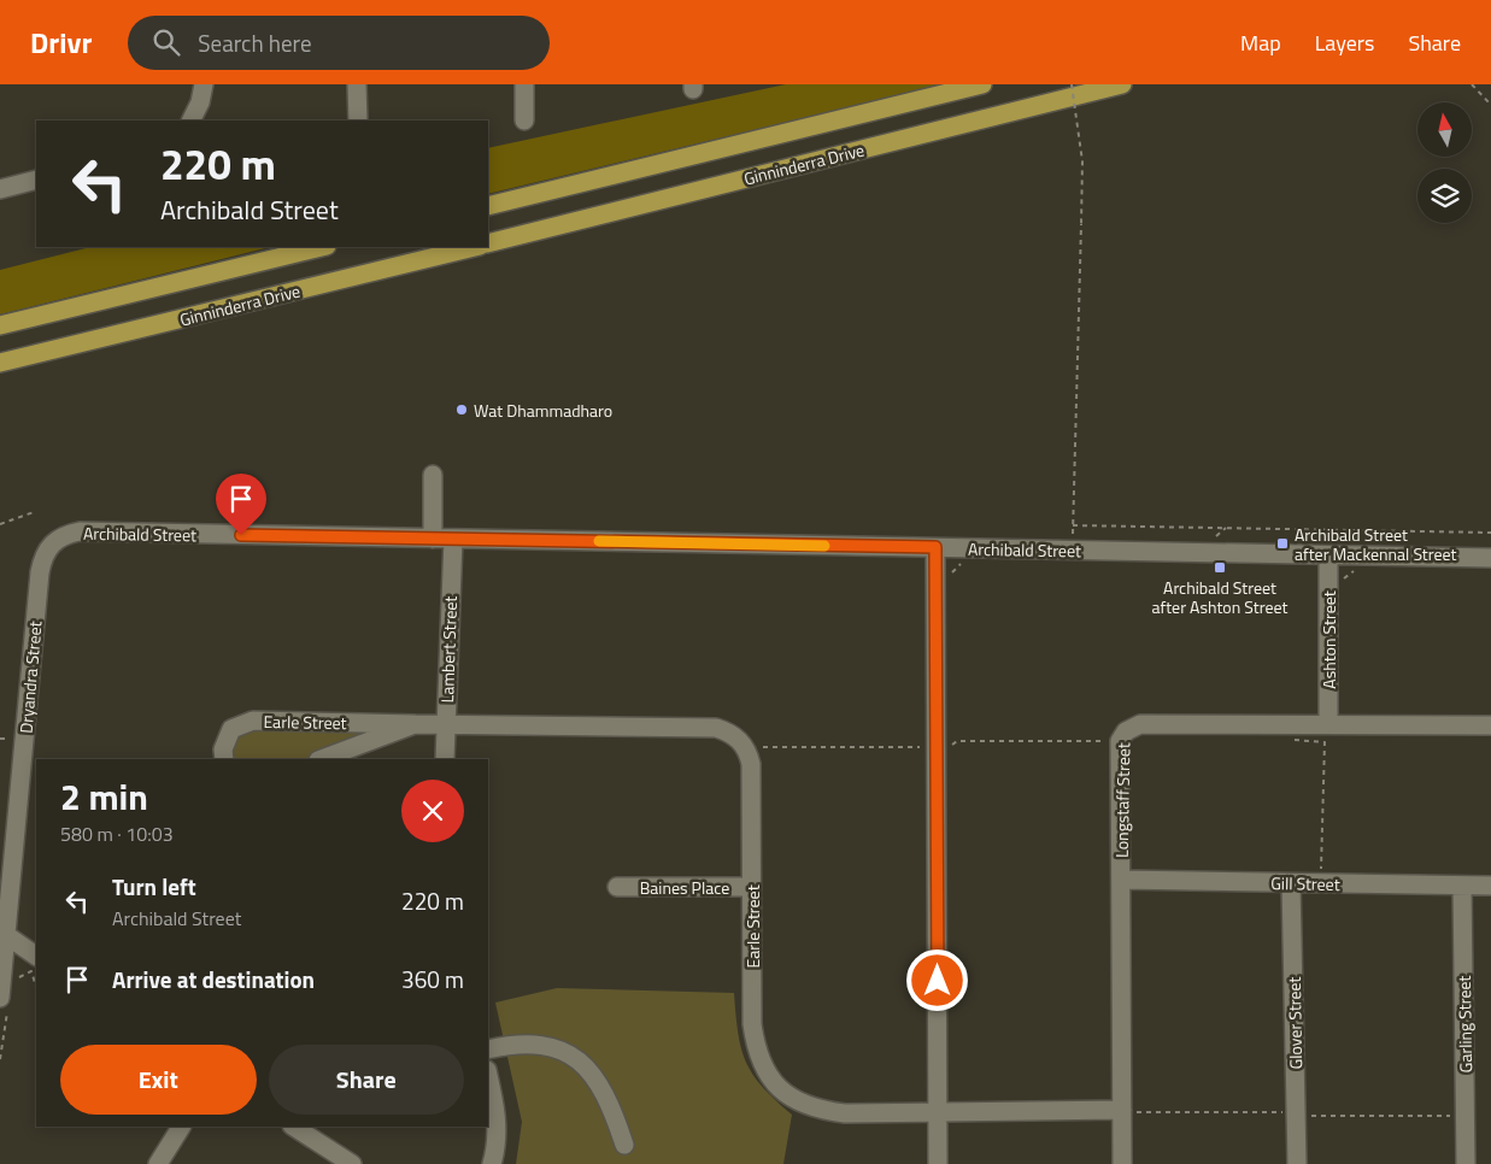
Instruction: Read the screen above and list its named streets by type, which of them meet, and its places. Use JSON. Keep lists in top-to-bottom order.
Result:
{
  "streets": {
    "main road": ["Ginninderra Drive"],
    "street": [
      "Archibald Street",
      "Ashton Street",
      "Lambert Street",
      "Dryandra Street",
      "Earle Street",
      "Longstaff Street",
      "Gill Street",
      "Baines Place",
      "Glover Street",
      "Garling Street"
    ]
  },
  "crossings": [
    ["Archibald Street", "Ashton Street"],
    ["Archibald Street", "Lambert Street"],
    ["Archibald Street", "Dryandra Street"],
    ["Ashton Street", "Longstaff Street"],
    ["Lambert Street", "Earle Street"],
    ["Earle Street", "Longstaff Street"],
    ["Earle Street", "Baines Place"],
    ["Longstaff Street", "Gill Street"],
    ["Gill Street", "Glover Street"],
    ["Gill Street", "Garling Street"]
  ],
  "places": {
    "other": ["Wat Dhammadharo"],
    "transit": ["Archibald Street after Mackennal Street", "Archibald Street after Ashton Street"]
  },
  "north": "top",
  "page": {
    "header": "Drivr",
    "search": "Search here",
    "nav": ["Map", "Layers", "Share"],
    "turn": ["220 m", "Archibald Street"],
    "heading": ["2 min", "580 m · 10:03"],
    "list": [
      {
        "name": "Turn left",
        "note": "Archibald Street",
        "value": "220 m"
      },
      {
        "name": "Arrive at destination",
        "value": "360 m"
      }
    ],
    "buttons": ["Exit", "Share"]
  }
}
